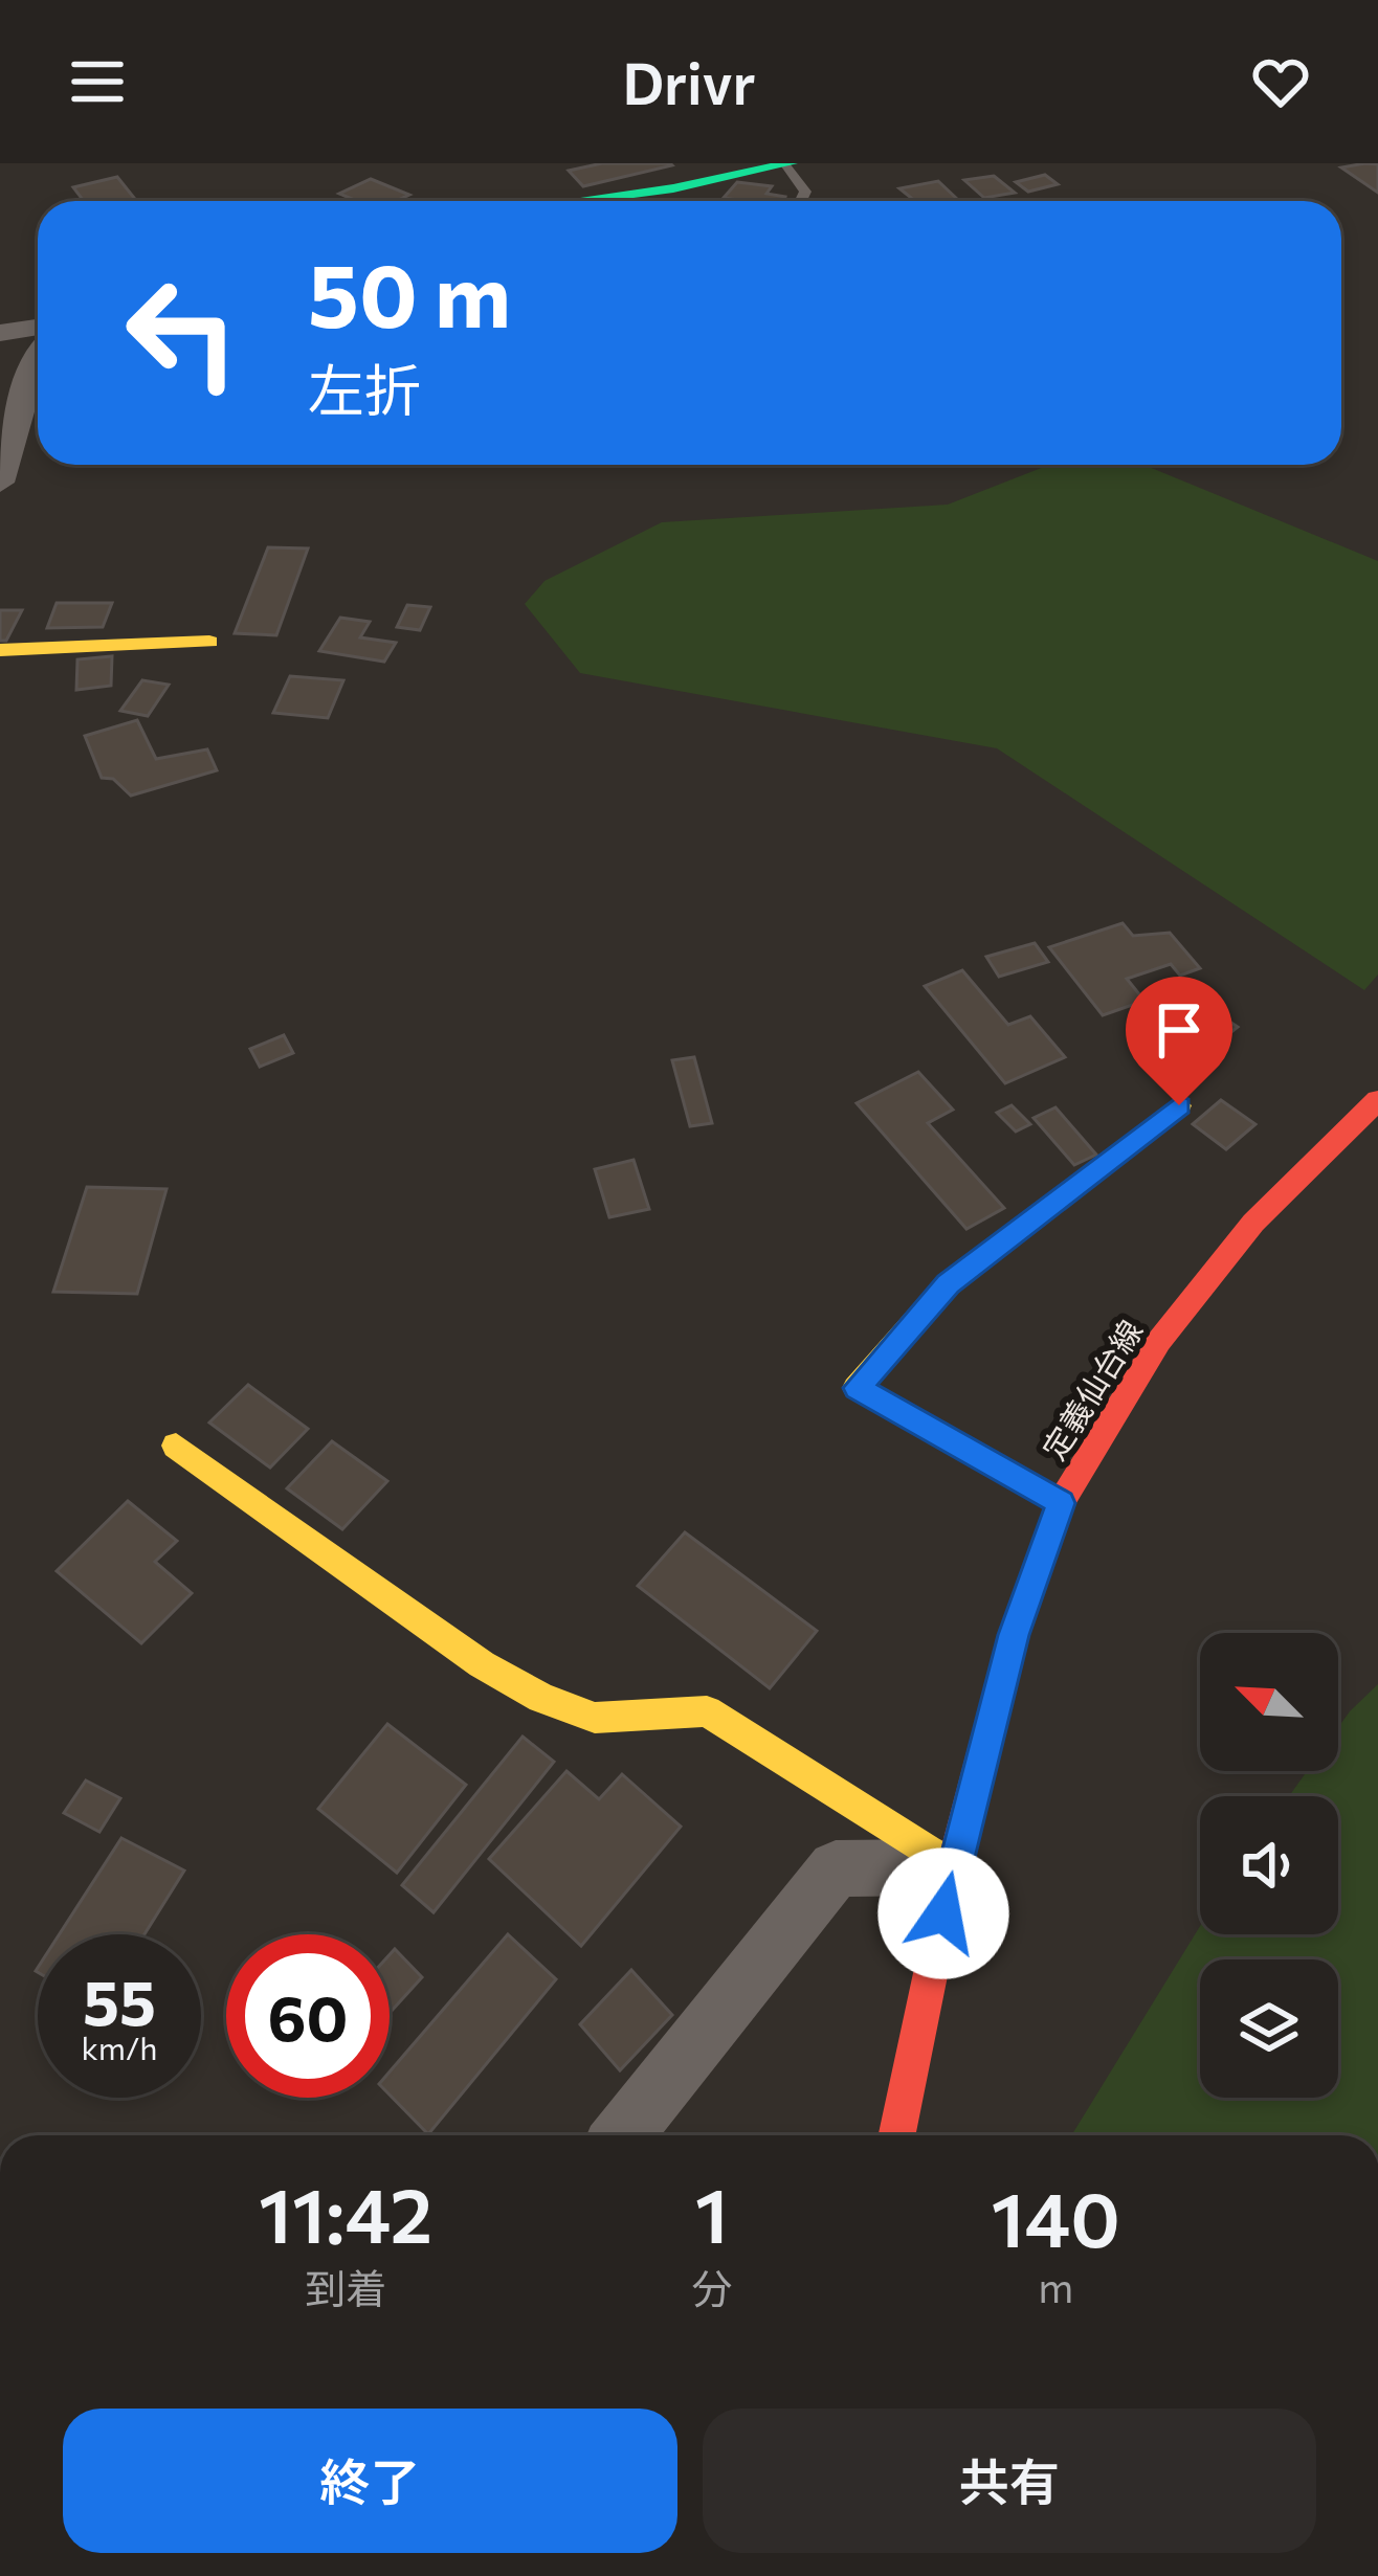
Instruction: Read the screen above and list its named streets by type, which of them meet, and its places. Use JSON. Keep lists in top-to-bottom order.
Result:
{
  "streets": {
    "street": ["定義仙台線"]
  },
  "north": "top left",
  "page": {
    "header": "Drivr",
    "turn": ["50 m", "左折"],
    "speed": "55 km/h",
    "limit": "60",
    "eta": [
      "11:42",
      "到着",
      "1",
      "分",
      "140",
      "m"
    ],
    "buttons": ["終了", "共有"]
  }
}
